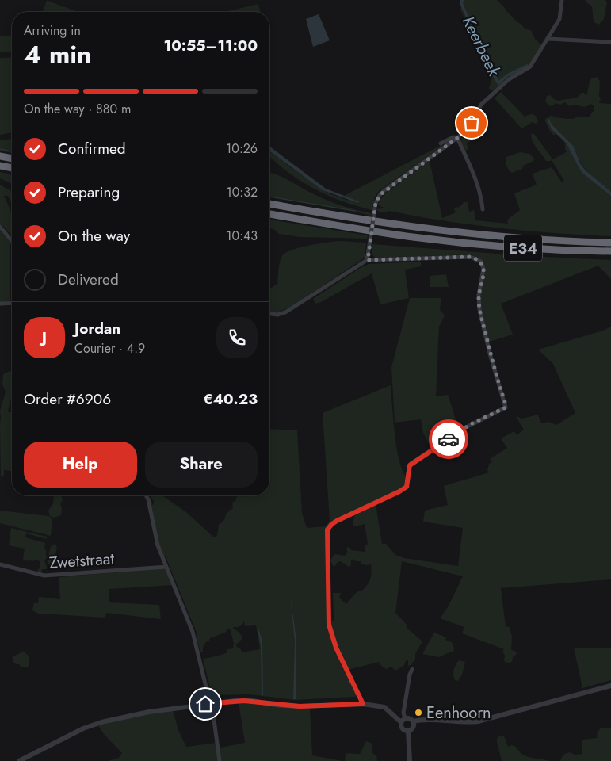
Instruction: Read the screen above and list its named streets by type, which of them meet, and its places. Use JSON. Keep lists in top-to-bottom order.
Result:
{
  "streets": {
    "highway": ["E34"],
    "street": ["Zwetstraat"]
  },
  "water": ["Keerbeek"],
  "places": ["Eenhoorn"],
  "page": {
    "heading": ["4 min", "Arriving in", "10:55–11:00"],
    "panel": [
      "Jordan",
      "Courier · 4.9",
      "Order #6906",
      "€40.23"
    ],
    "bar": "On the way · 880 m",
    "list": [
      ["Confirmed", "10:26"],
      ["Preparing", "10:32"],
      ["On the way", "10:43"],
      "Delivered"
    ],
    "round": "J",
    "buttons": ["Help", "Share"]
  }
}
